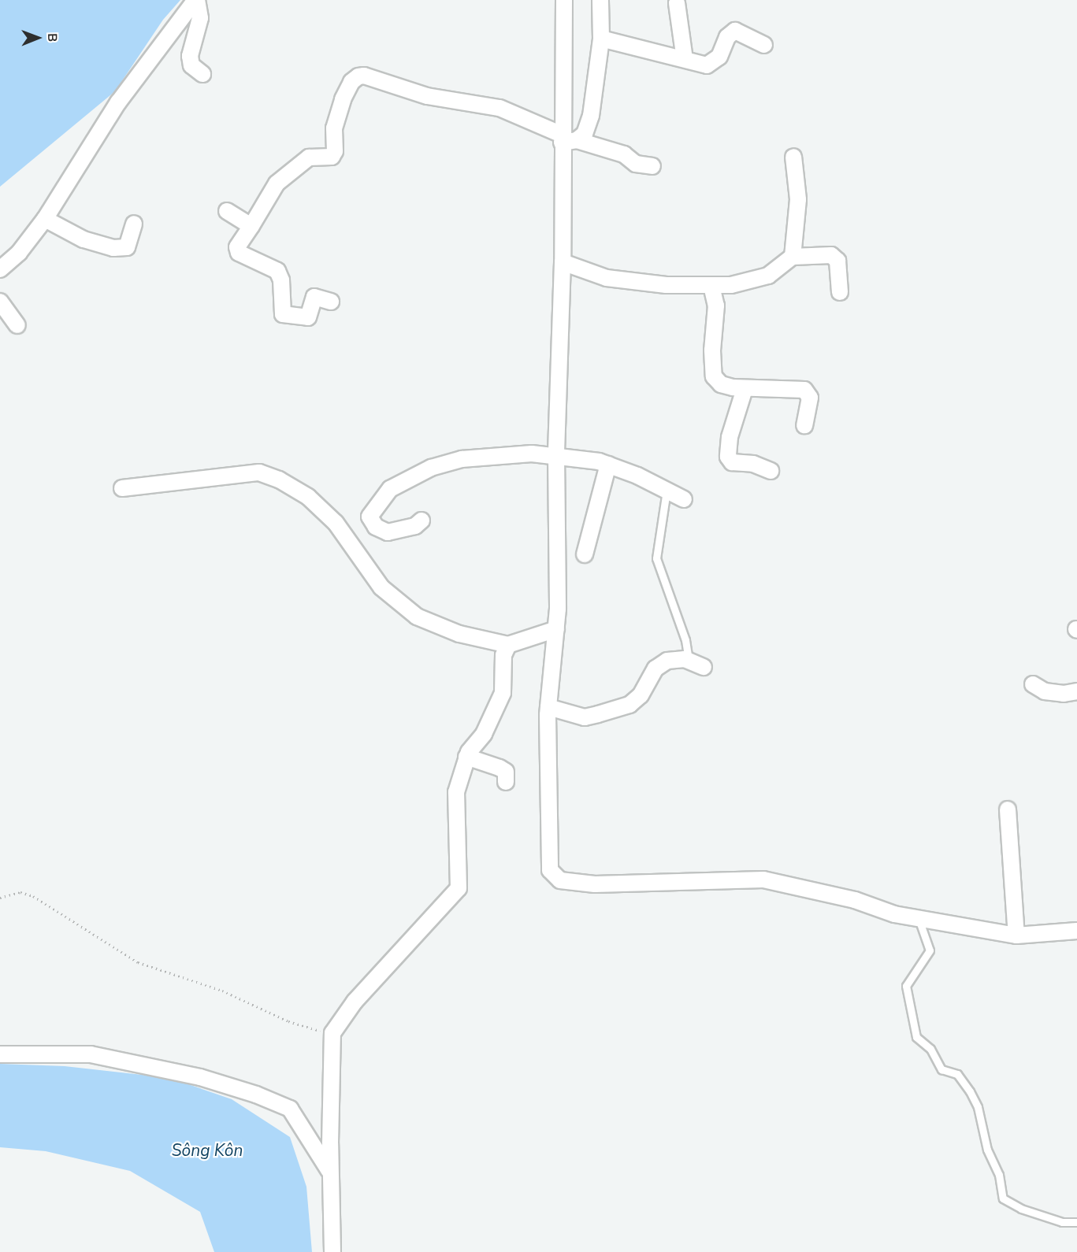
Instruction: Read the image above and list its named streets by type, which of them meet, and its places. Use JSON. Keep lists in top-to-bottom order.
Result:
{
  "water": ["Sông Kôn"],
  "north": "right"
}
